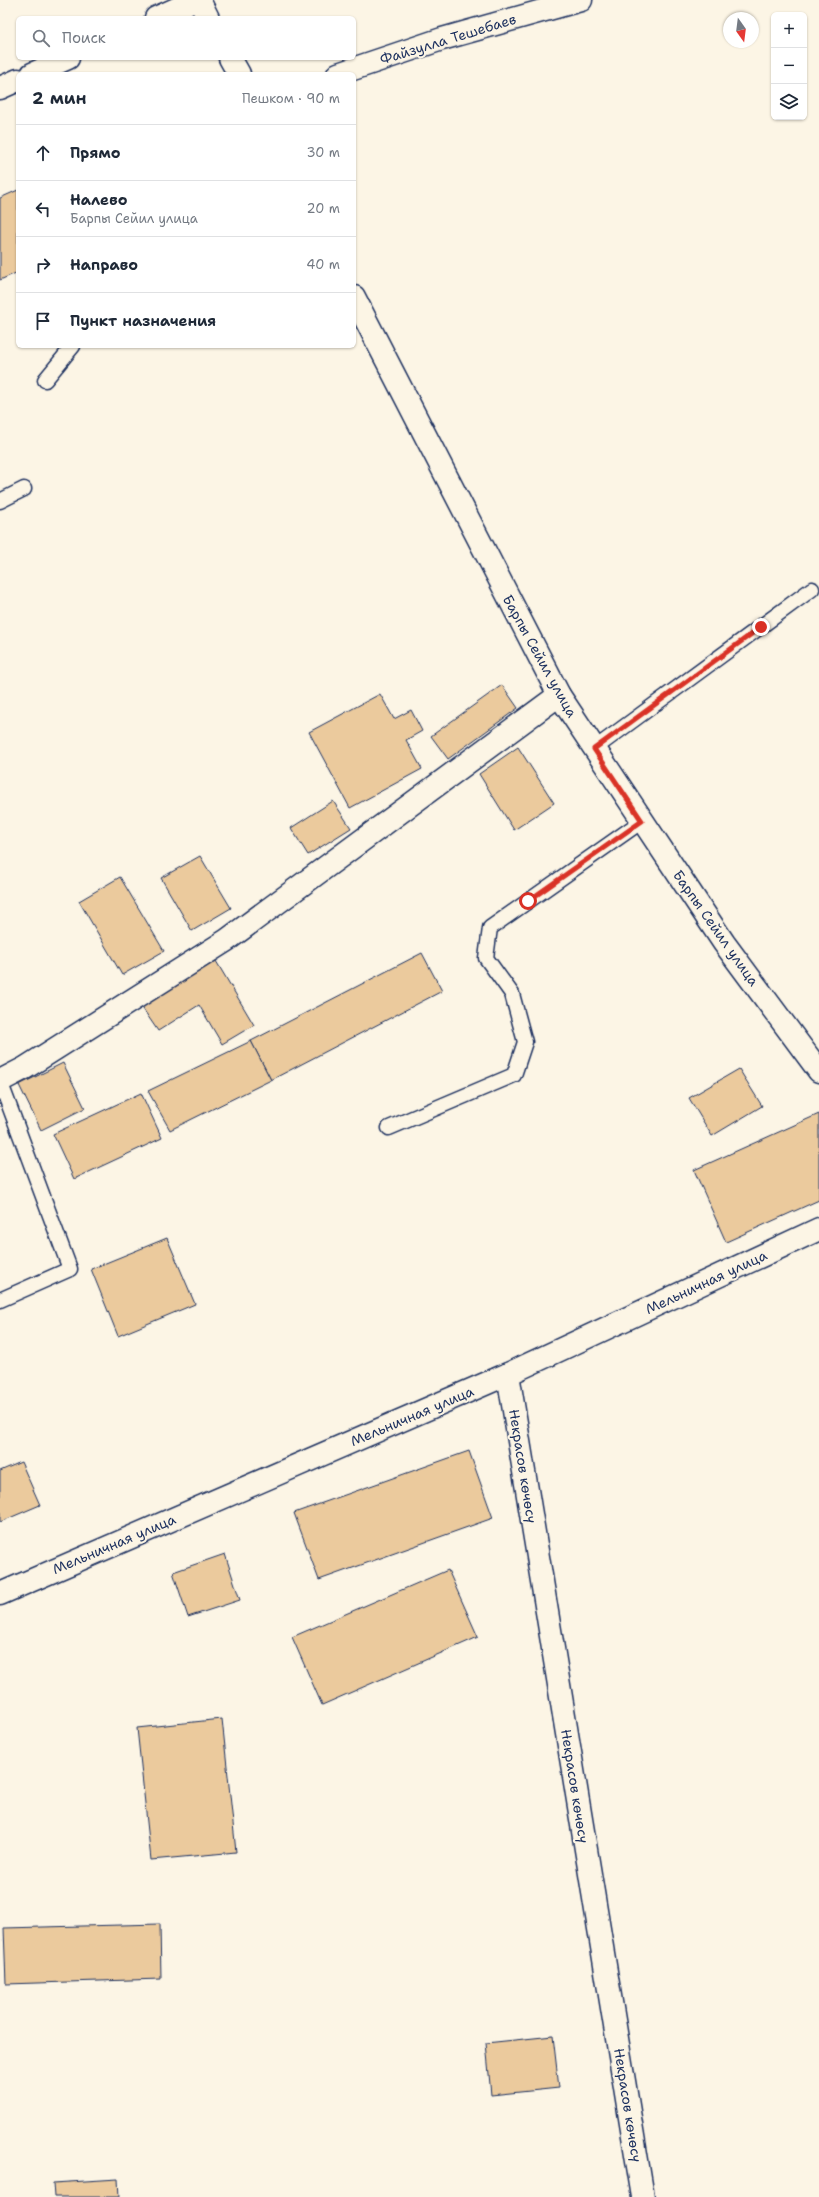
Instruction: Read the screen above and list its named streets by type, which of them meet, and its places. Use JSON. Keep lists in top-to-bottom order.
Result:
{
  "streets": {
    "street": [
      "Файзулла Тешебаев",
      "Барпы Сейил улица",
      "Мельничная улица",
      "Некрасов көчөсү"
    ]
  },
  "crossings": [
    ["Мельничная улица", "Некрасов көчөсү"]
  ],
  "north": "bottom",
  "page": {
    "map_buttons": ["+", "−"],
    "search": "Поиск",
    "heading": ["2 мин", "Пешком · 90 m"],
    "list": [
      ["Прямо", "30 m"],
      ["Налево", "Барпы Сейил улица", "20 m"],
      ["Направо", "40 m"],
      "Пункт назначения"
    ]
  }
}
